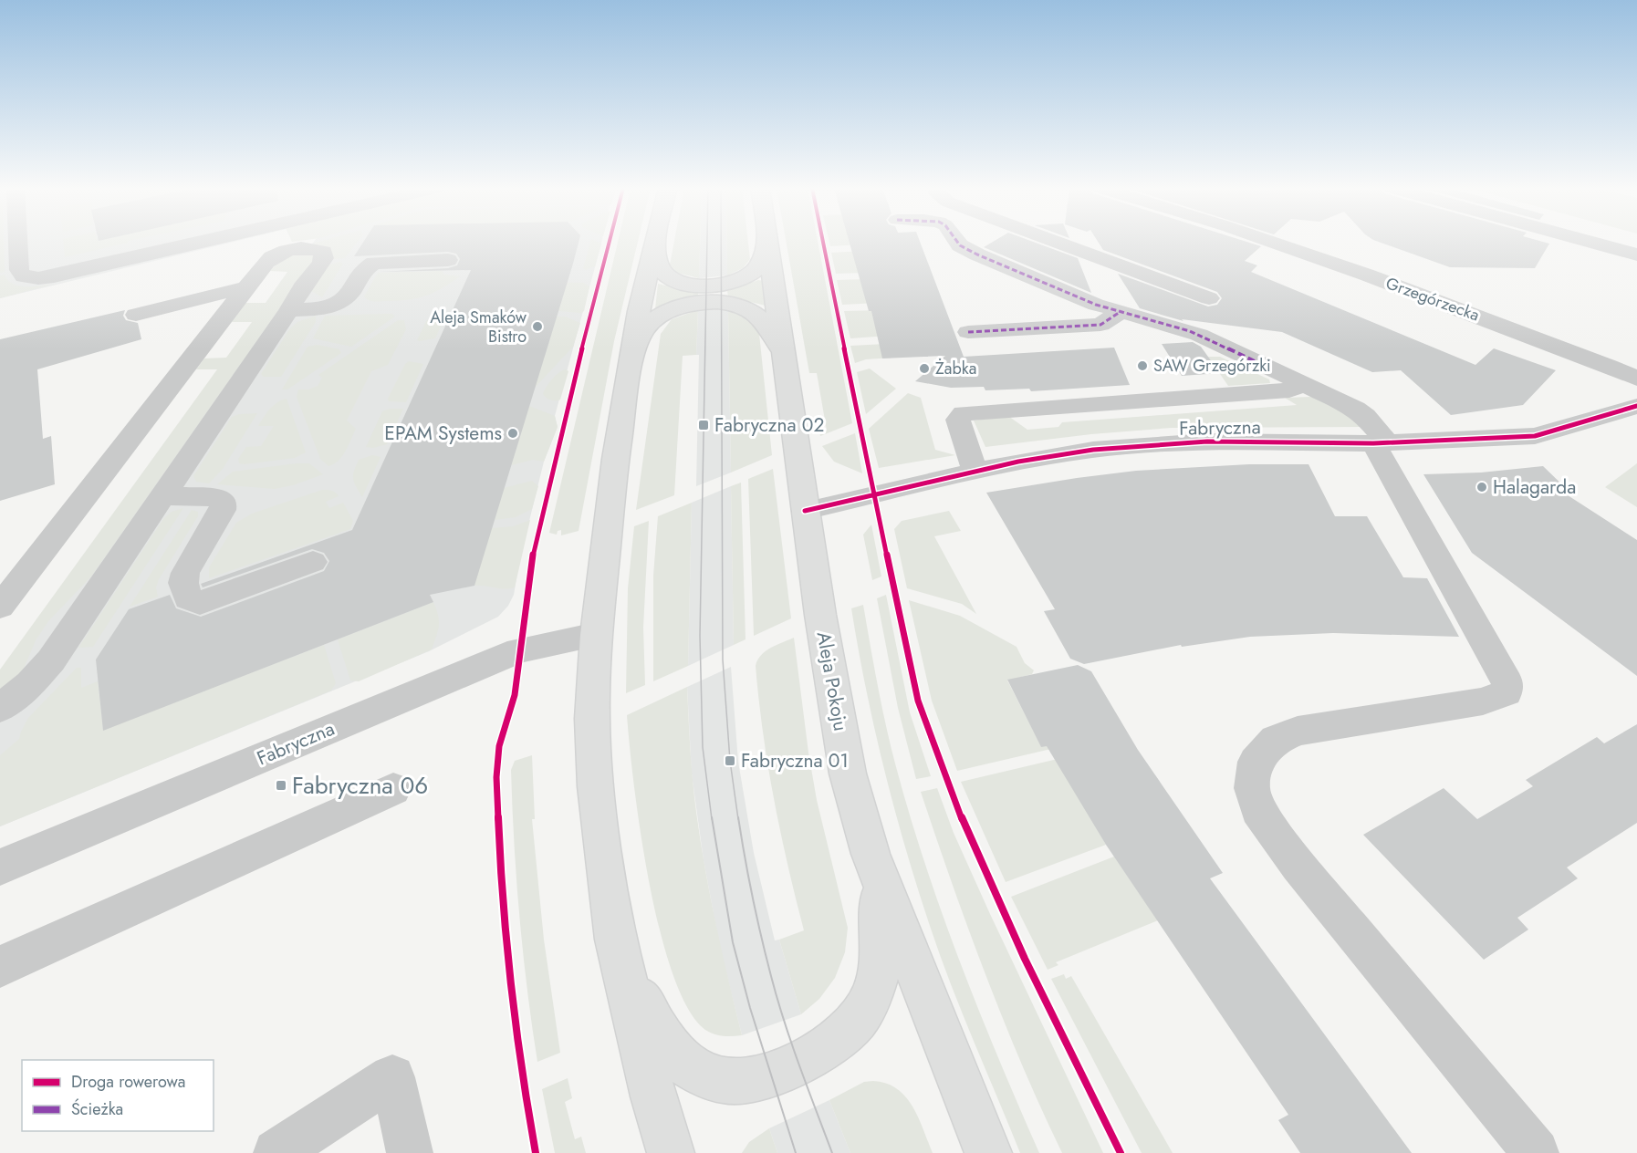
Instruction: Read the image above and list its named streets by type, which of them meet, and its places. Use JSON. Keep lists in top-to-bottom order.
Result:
{
  "streets": {
    "main road": ["Aleja Pokoju"],
    "street": ["Grzegórzecka", "Fabryczna"]
  },
  "crossings": [
    ["Fabryczna", "Aleja Pokoju"]
  ],
  "places": {
    "other": [
      "Aleja Smaków Bistro",
      "SAW Grzegórzki",
      "Żabka",
      "EPAM Systems",
      "Halagarda"
    ],
    "transit": ["Fabryczna 02", "Fabryczna 01", "Fabryczna 06"]
  },
  "legend": ["Droga rowerowa", "Ścieżka"]
}
